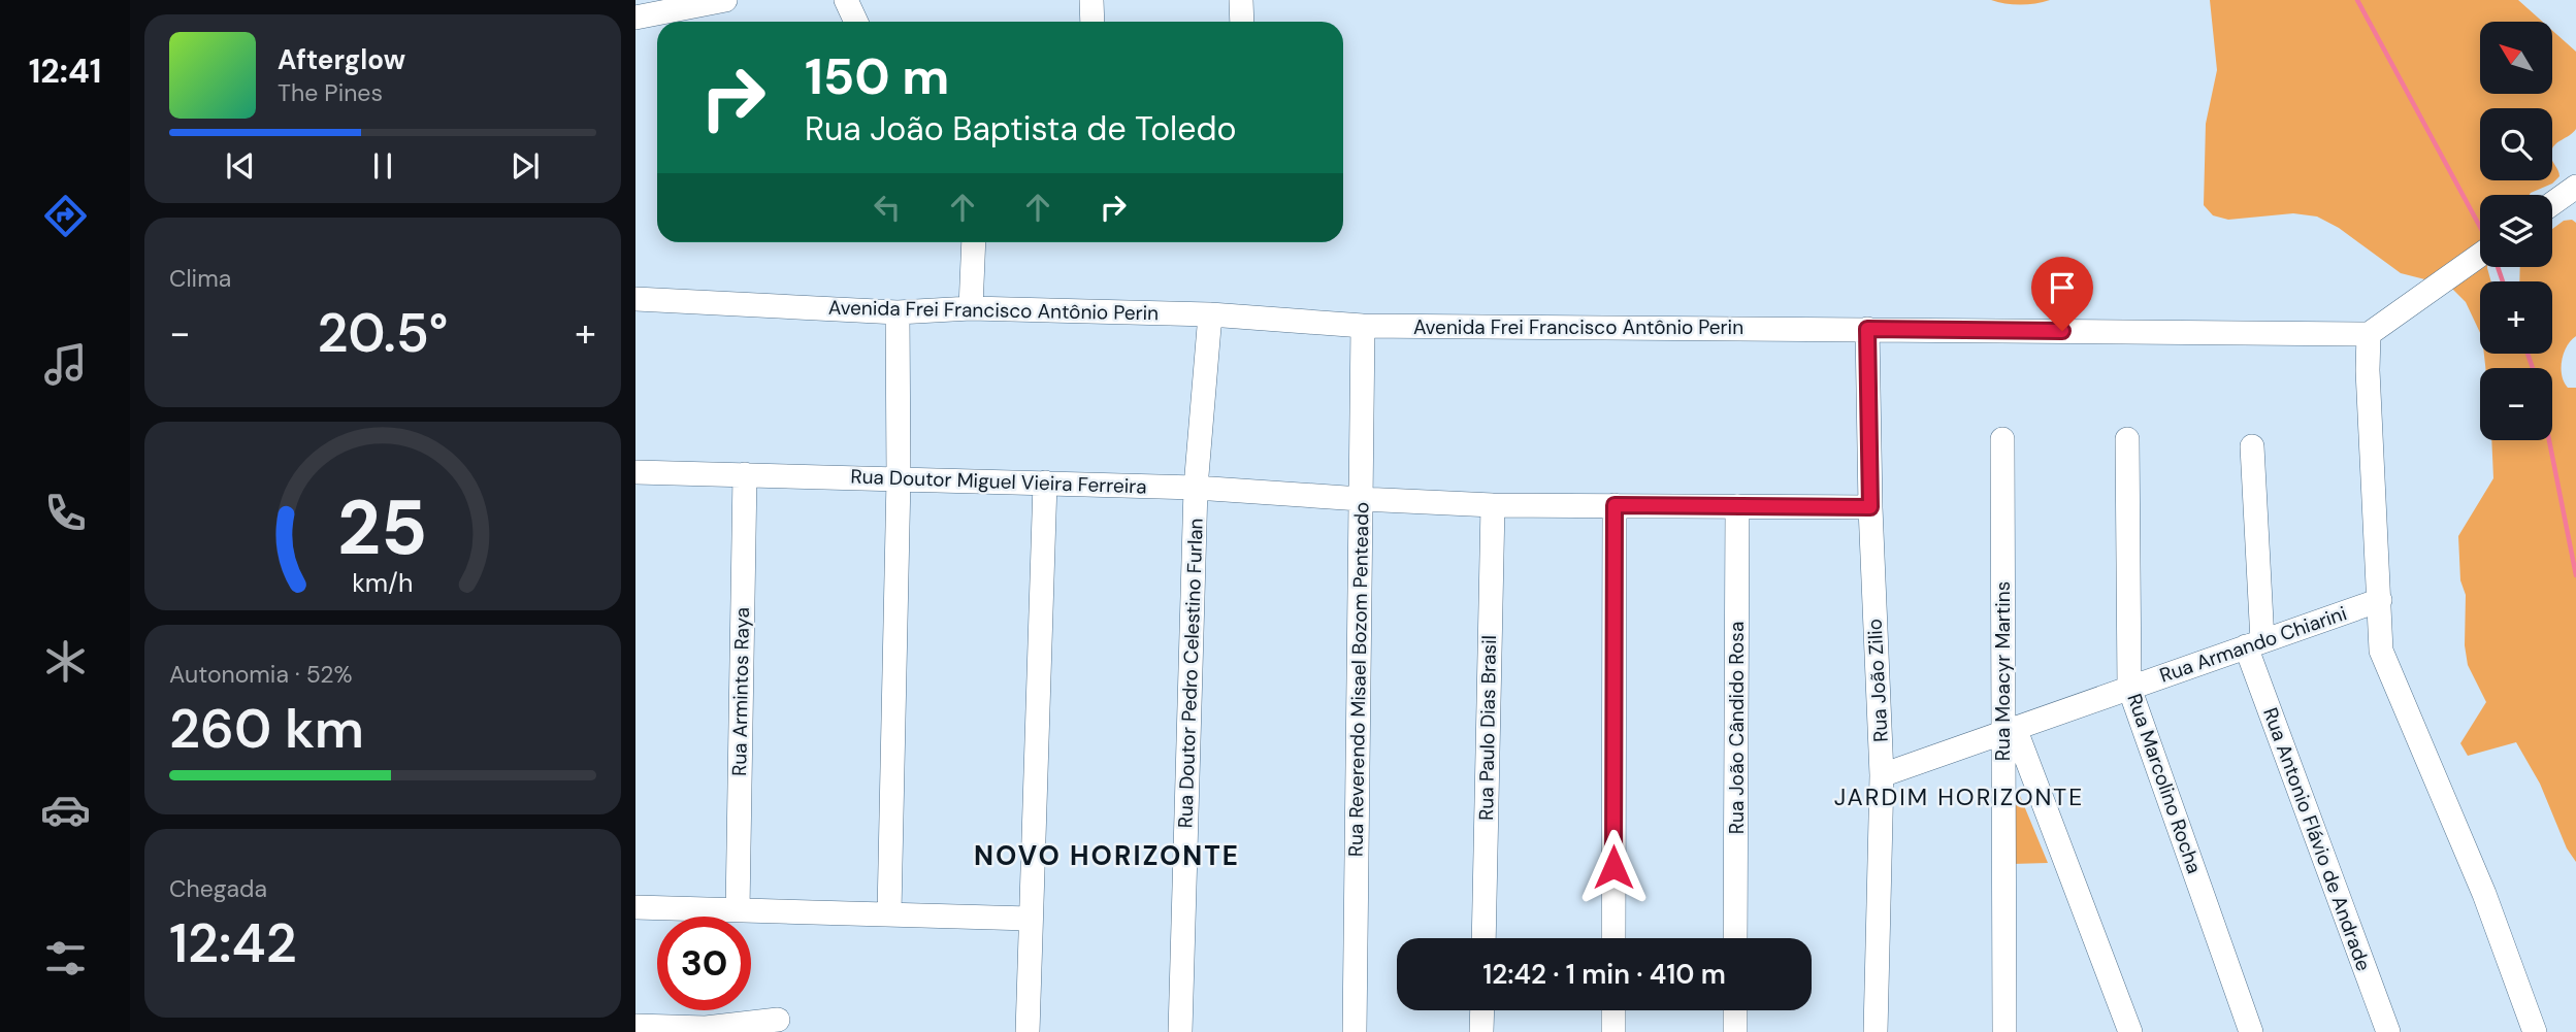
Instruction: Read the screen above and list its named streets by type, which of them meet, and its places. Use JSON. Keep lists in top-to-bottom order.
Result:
{
  "streets": {
    "street": [
      "Avenida Frei Francisco Antônio Perin",
      "Rua Doutor Miguel Vieira Ferreira",
      "Rua Armando Chiarini",
      "Rua Moacyr Martins",
      "Rua Doutor Pedro Celestino Furlan",
      "Rua Reverendo Misael Bozom Penteado",
      "Rua João Zilio",
      "Rua Armintos Raya",
      "Rua Paulo Dias Brasil",
      "Rua João Cândido Rosa",
      "Rua Marcolino Rocha",
      "Rua Antonio Flávio de Andrade"
    ]
  },
  "crossings": [
    ["Avenida Frei Francisco Antônio Perin", "Rua Doutor Pedro Celestino Furlan"],
    ["Avenida Frei Francisco Antônio Perin", "Rua Reverendo Misael Bozom Penteado"],
    ["Avenida Frei Francisco Antônio Perin", "Rua João Zilio"],
    ["Rua Doutor Miguel Vieira Ferreira", "Rua Doutor Pedro Celestino Furlan"],
    ["Rua Doutor Miguel Vieira Ferreira", "Rua Reverendo Misael Bozom Penteado"],
    ["Rua Doutor Miguel Vieira Ferreira", "Rua João Zilio"],
    ["Rua Doutor Miguel Vieira Ferreira", "Rua Armintos Raya"],
    ["Rua Doutor Miguel Vieira Ferreira", "Rua Paulo Dias Brasil"],
    ["Rua Doutor Miguel Vieira Ferreira", "Rua João Cândido Rosa"],
    ["Rua Armando Chiarini", "Rua Moacyr Martins"],
    ["Rua Armando Chiarini", "Rua João Zilio"],
    ["Rua Armando Chiarini", "Rua Marcolino Rocha"],
    ["Rua Armando Chiarini", "Rua Antonio Flávio de Andrade"]
  ],
  "districts": ["JARDIM HORIZONTE", "NOVO HORIZONTE"],
  "north": "top left",
  "page": {
    "tabs": "12:41",
    "map_buttons": ["+", "−"],
    "turn": ["150 m", "Rua João Baptista de Toledo"],
    "song": ["Afterglow", "The Pines"],
    "tile": [
      "Clima",
      ["Autonomia · 52%", "260 km"],
      ["Chegada", "12:42"]
    ],
    "heat": ["−", "20.5°", "+"],
    "limit": "30",
    "trip": "12:42 · 1 min · 410 m",
    "gauge": ["25", "km/h"]
  }
}
